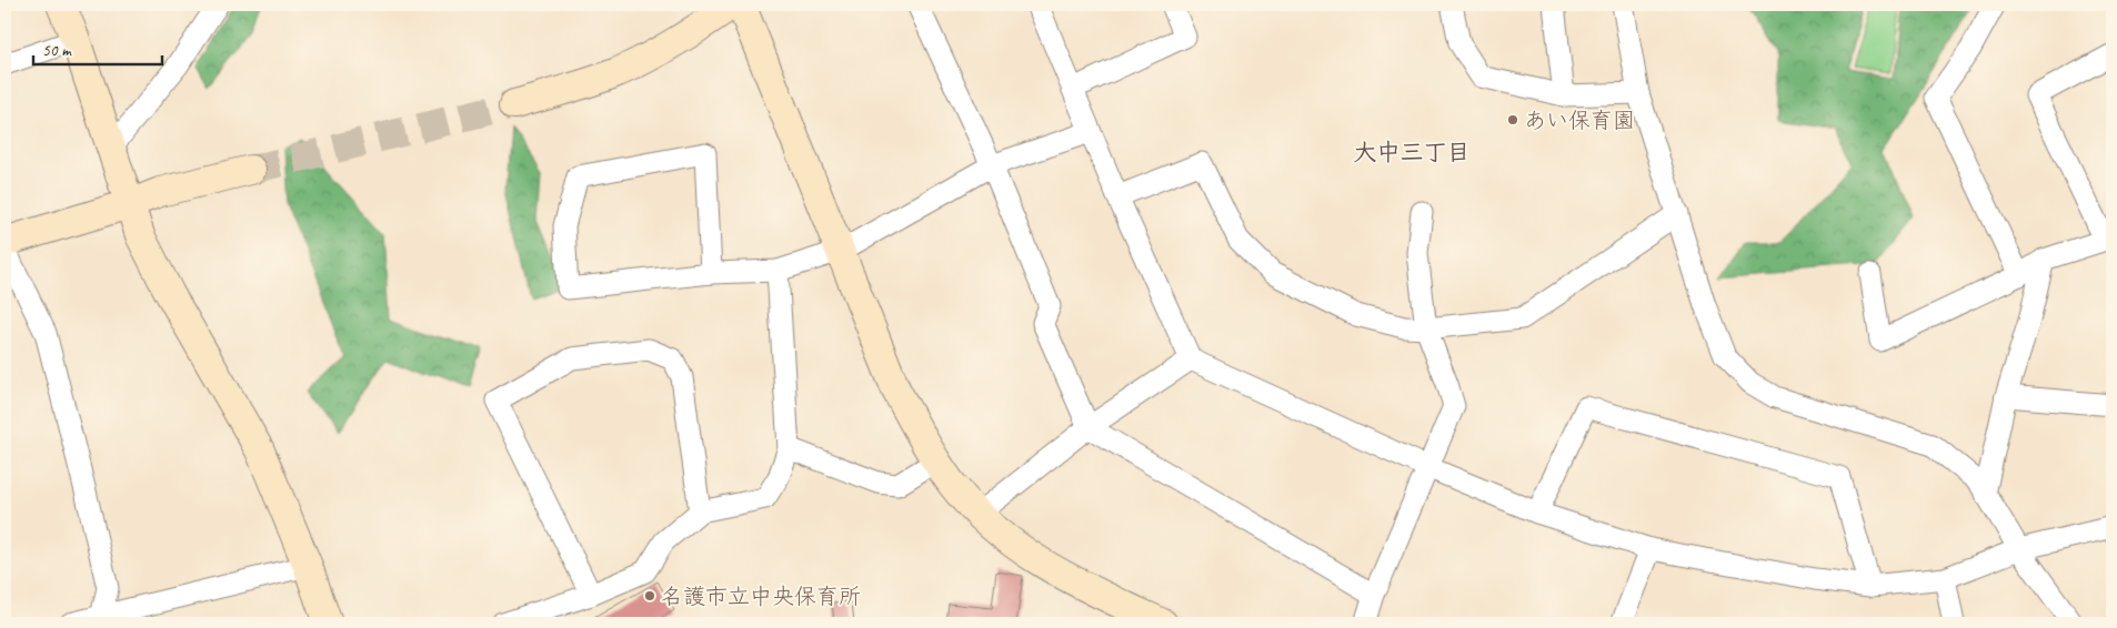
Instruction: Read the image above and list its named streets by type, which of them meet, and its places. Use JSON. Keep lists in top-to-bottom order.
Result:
{
  "districts": ["大中三丁目"],
  "places": ["あい保育園", "名護市立中央保育所"],
  "scale_bar": "50 m"
}
